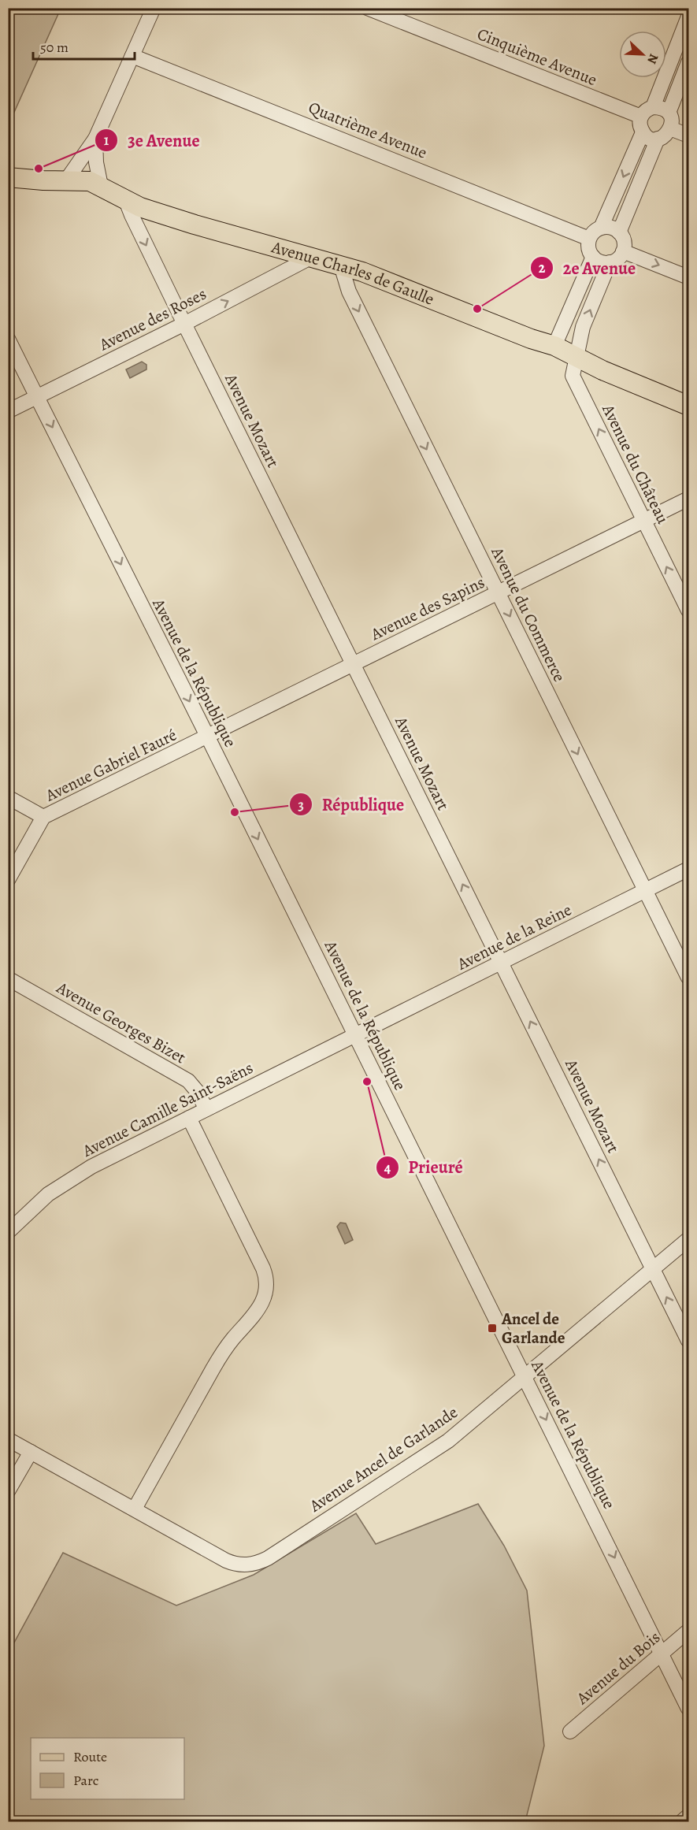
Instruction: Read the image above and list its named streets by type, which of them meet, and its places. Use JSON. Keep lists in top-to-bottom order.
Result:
{
  "streets": {
    "main road": ["Avenue Charles de Gaulle"],
    "street": [
      "Cinquième Avenue",
      "Quatrième Avenue",
      "Avenue des Roses",
      "Avenue Mozart",
      "Avenue du Château",
      "Avenue des Sapins",
      "Avenue du Commerce",
      "Avenue de la République",
      "Avenue Gabriel Fauré",
      "Avenue de la Reine",
      "Avenue Georges Bizet",
      "Avenue Camille Saint-Saëns",
      "Avenue Ancel de Garlande",
      "Avenue du Bois"
    ]
  },
  "crossings": [
    ["Quatrième Avenue", "Avenue du Château"],
    ["Avenue Charles de Gaulle", "Avenue des Roses"],
    ["Avenue Charles de Gaulle", "Avenue Mozart"],
    ["Avenue Charles de Gaulle", "Avenue du Château"],
    ["Avenue Charles de Gaulle", "Avenue du Commerce"],
    ["Avenue des Roses", "Avenue Mozart"],
    ["Avenue des Roses", "Avenue de la République"],
    ["Avenue Mozart", "Avenue des Sapins"],
    ["Avenue Mozart", "Avenue de la Reine"],
    ["Avenue Mozart", "Avenue Ancel de Garlande"],
    ["Avenue du Château", "Avenue des Sapins"],
    ["Avenue des Sapins", "Avenue du Commerce"],
    ["Avenue des Sapins", "Avenue de la République"],
    ["Avenue des Sapins", "Avenue Gabriel Fauré"],
    ["Avenue du Commerce", "Avenue de la Reine"],
    ["Avenue de la République", "Avenue Gabriel Fauré"],
    ["Avenue de la République", "Avenue de la Reine"],
    ["Avenue de la République", "Avenue Camille Saint-Saëns"],
    ["Avenue de la République", "Avenue Ancel de Garlande"],
    ["Avenue de la République", "Avenue du Bois"],
    ["Avenue de la Reine", "Avenue Camille Saint-Saëns"],
    ["Avenue Georges Bizet", "Avenue Camille Saint-Saëns"]
  ],
  "one_way": [
    "Avenue des Roses",
    "Avenue du Château",
    "Avenue du Commerce",
    "Avenue de la République"
  ],
  "places": {
    "other": [
      "3e Avenue",
      "2e Avenue",
      "République",
      "Prieuré"
    ],
    "transit": ["Ancel de Garlande"]
  },
  "legend": ["Route", "Parc"],
  "scale_bar": "50 m",
  "north": "bottom right"
}
